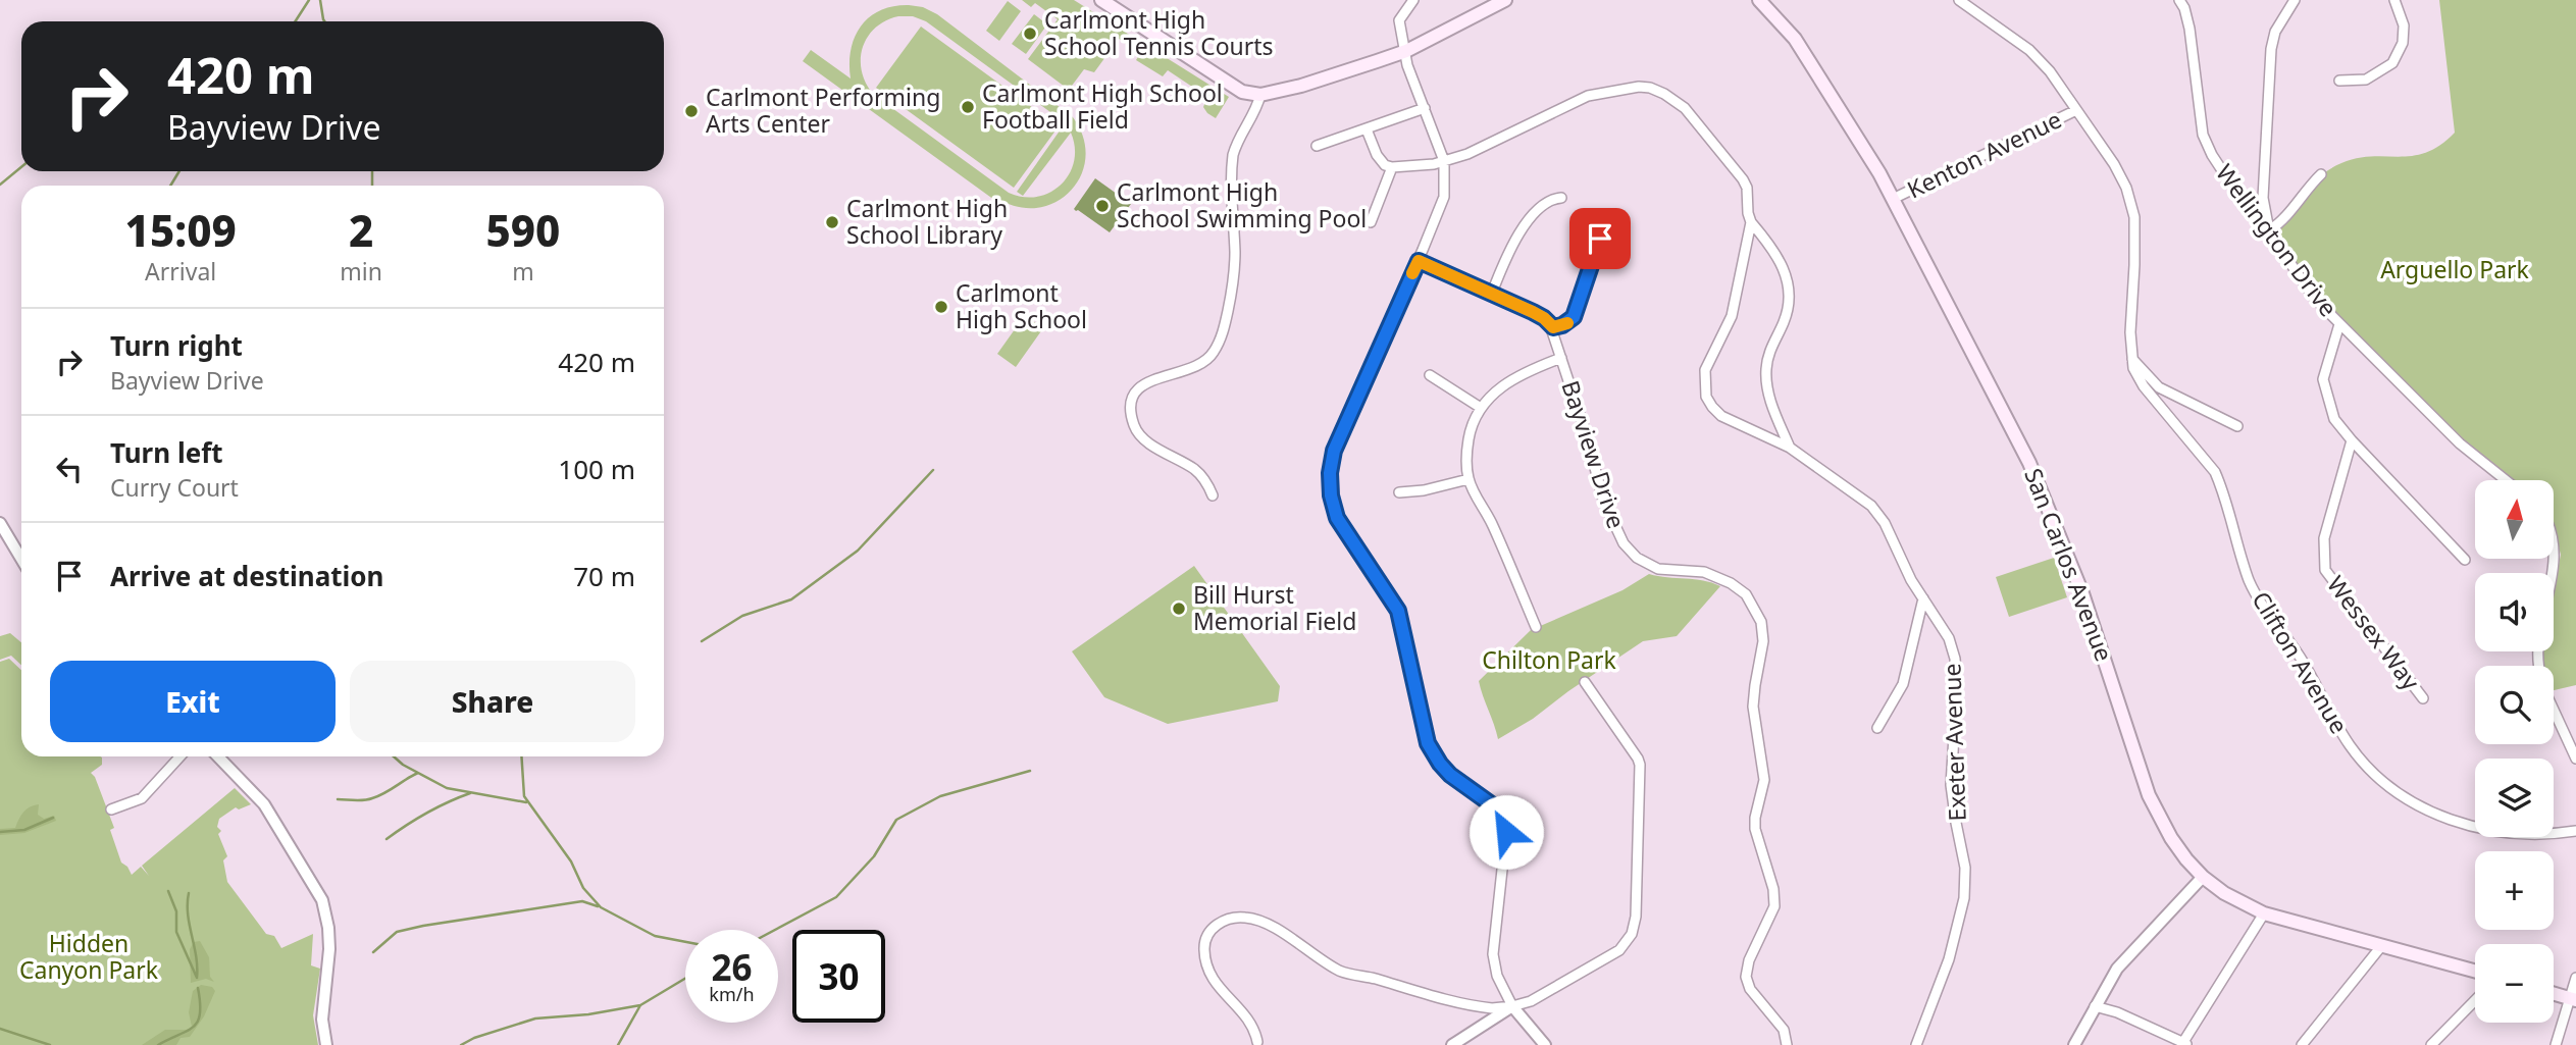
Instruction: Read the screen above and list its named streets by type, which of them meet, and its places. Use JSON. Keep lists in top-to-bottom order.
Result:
{
  "streets": {
    "main road": ["San Carlos Avenue"],
    "street": [
      "Kenton Avenue",
      "Wellington Drive",
      "Bayview Drive",
      "Wessex Way",
      "Clifton Avenue",
      "Exeter Avenue"
    ]
  },
  "crossings": [
    ["Kenton Avenue", "San Carlos Avenue"],
    ["Kenton Avenue", "Clifton Avenue"]
  ],
  "parks": ["Arguello Park", "Chilton Park", "Hidden Canyon Park"],
  "places": [
    "Carlmont High School Tennis Courts",
    "Carlmont High School Football Field",
    "Carlmont Performing Arts Center",
    "Carlmont High School Swimming Pool",
    "Carlmont High School Library",
    "Carlmont High School",
    "Bill Hurst Memorial Field"
  ],
  "north": "top",
  "page": {
    "turn": ["420 m", "Bayview Drive"],
    "eta": [
      "15:09",
      "Arrival",
      "2",
      "min",
      "590",
      "m"
    ],
    "list": [
      {
        "name": "Turn right",
        "note": "Bayview Drive",
        "value": "420 m"
      },
      {
        "name": "Turn left",
        "note": "Curry Court",
        "value": "100 m"
      },
      {
        "name": "Arrive at destination",
        "value": "70 m"
      }
    ],
    "map_buttons": ["+", "−"],
    "buttons": ["Exit", "Share"],
    "speed": "26 km/h",
    "limit": "30"
  }
}
